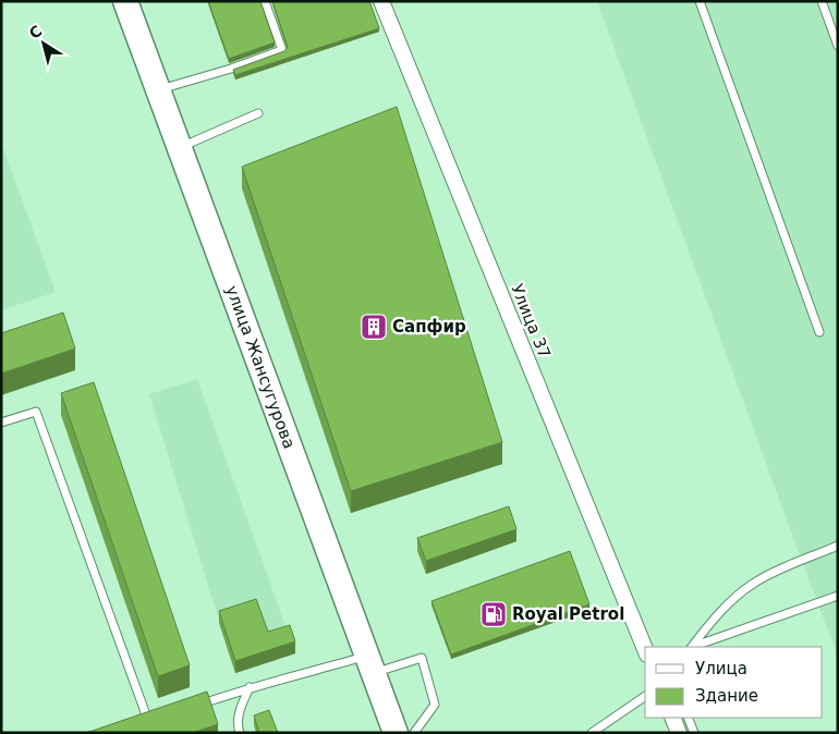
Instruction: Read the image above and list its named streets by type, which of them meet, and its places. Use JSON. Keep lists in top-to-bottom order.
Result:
{
  "streets": {
    "main road": ["улица Жансугурова"],
    "street": ["Улица 37"]
  },
  "places": {
    "building": ["Сапфир"],
    "fuel station": ["Royal Petrol"]
  },
  "legend": ["Улица", "Здание"],
  "north": "top left"
}
